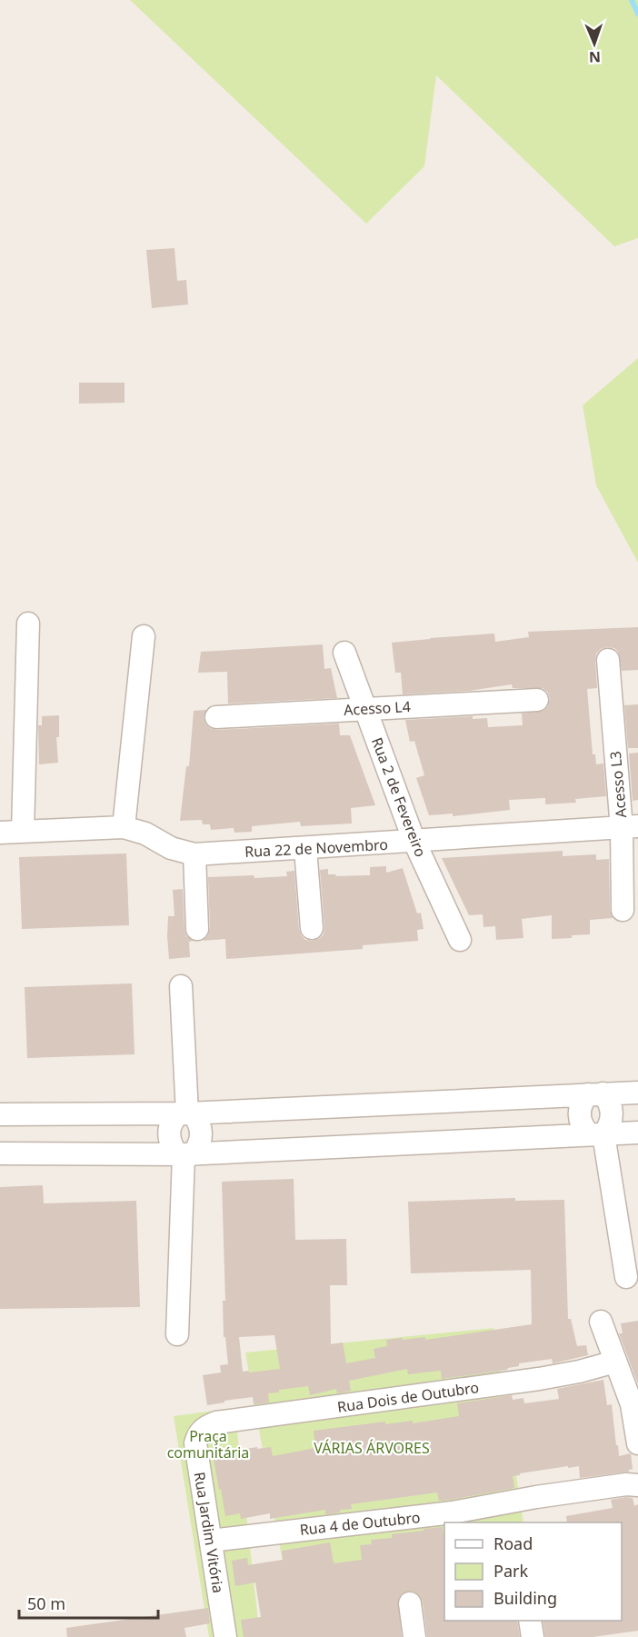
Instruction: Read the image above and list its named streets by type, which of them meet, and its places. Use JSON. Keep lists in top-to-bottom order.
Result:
{
  "streets": {
    "street": [
      "Acesso L4",
      "Acesso L3",
      "Rua 2 de Fevereiro",
      "Rua 22 de Novembro",
      "Rua Dois de Outubro",
      "Rua 4 de Outubro",
      "Rua Jardim Vitória"
    ]
  },
  "crossings": [
    ["Acesso L4", "Rua 2 de Fevereiro"],
    ["Acesso L3", "Rua 22 de Novembro"],
    ["Rua 2 de Fevereiro", "Rua 22 de Novembro"],
    ["Rua Dois de Outubro", "Rua Jardim Vitória"],
    ["Rua 4 de Outubro", "Rua Jardim Vitória"]
  ],
  "parks": ["Praça comunitária", "VÁRIAS ÁRVORES"],
  "legend": ["Road", "Park", "Building"],
  "scale_bar": "50 m",
  "north": "bottom"
}
